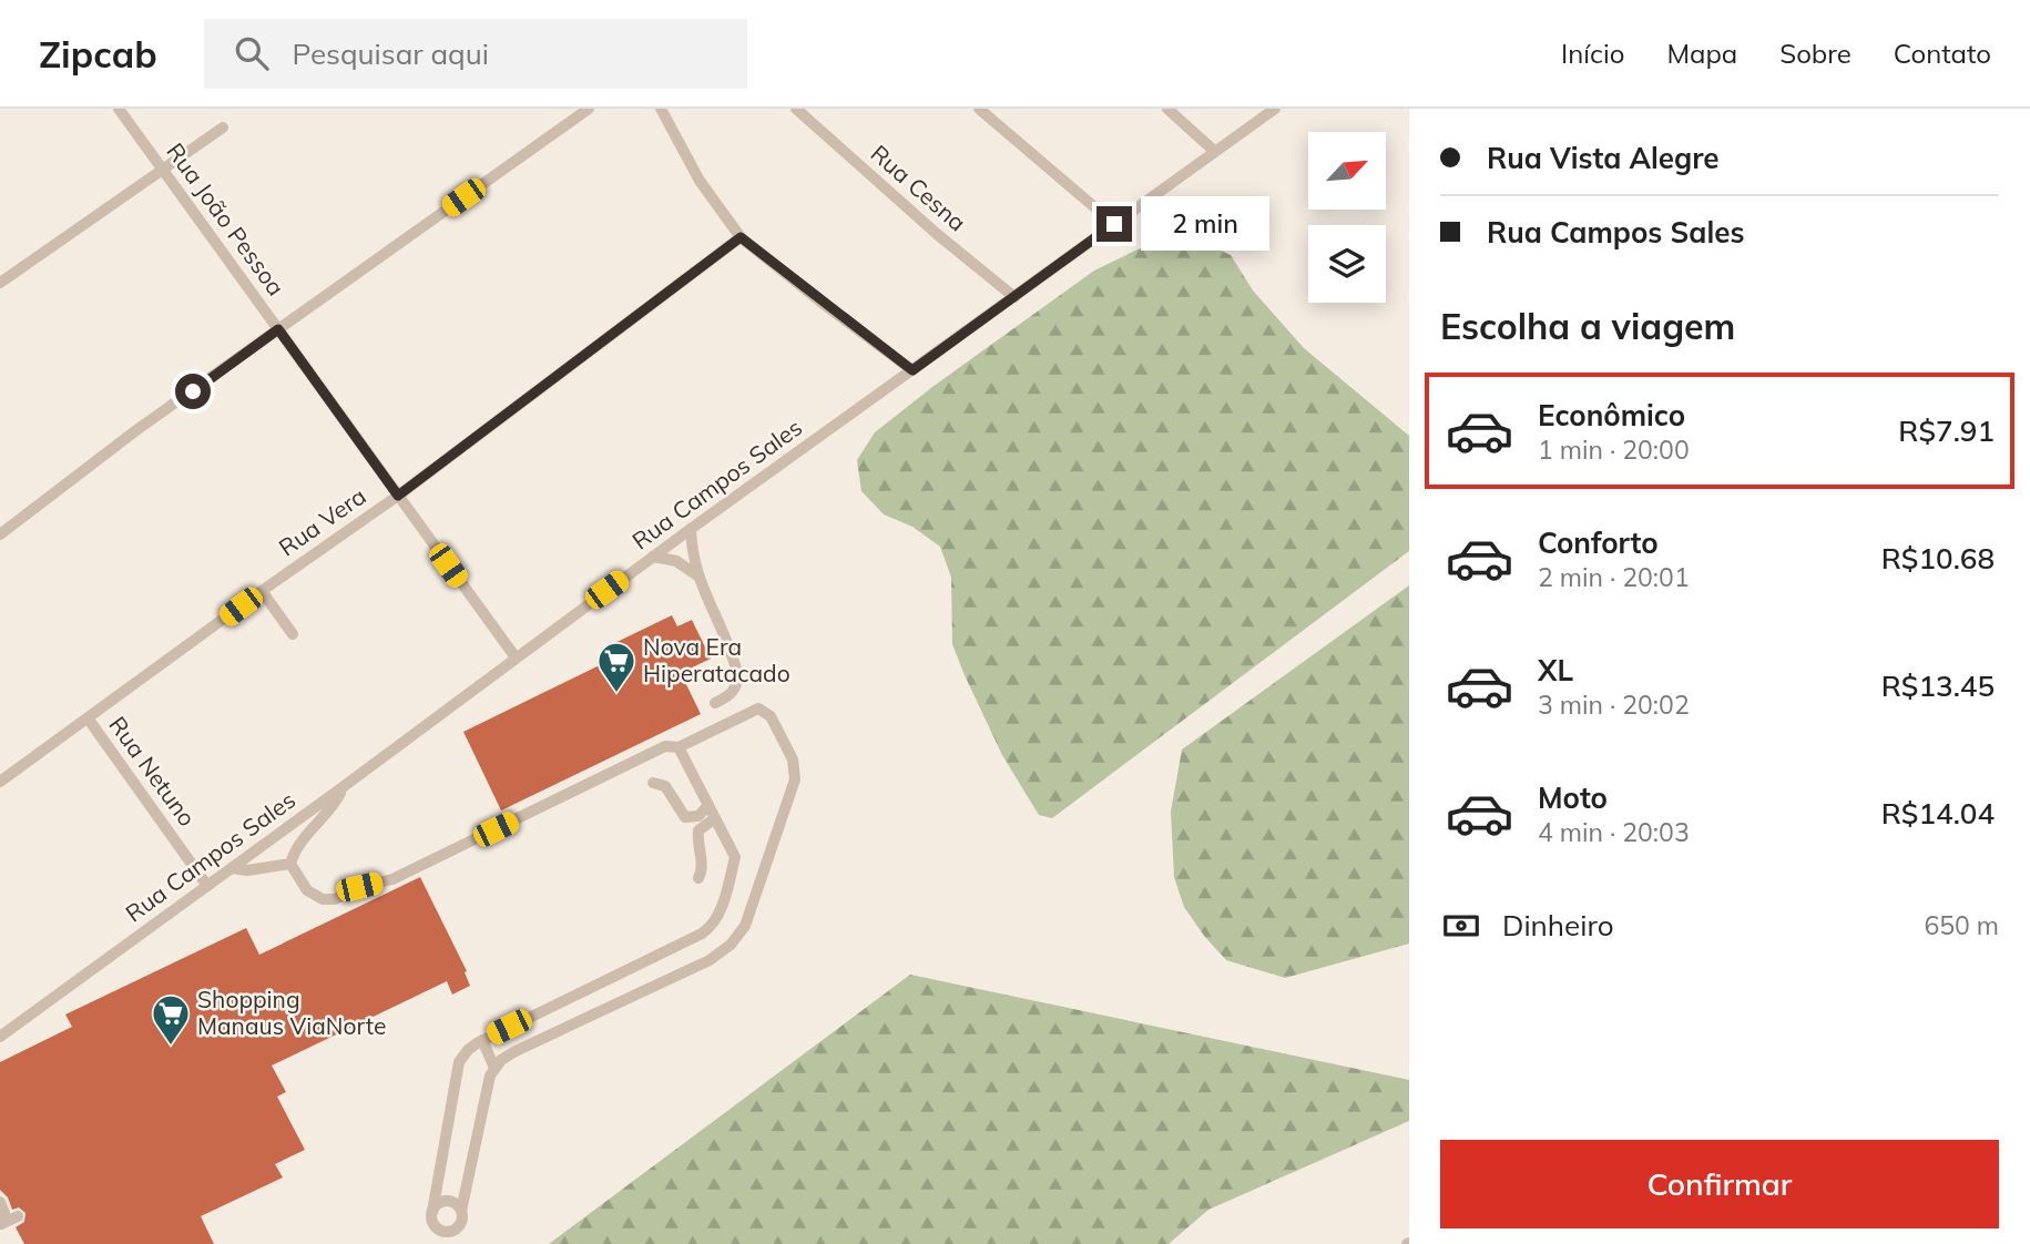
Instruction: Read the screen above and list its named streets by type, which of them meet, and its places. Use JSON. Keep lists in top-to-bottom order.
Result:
{
  "streets": {
    "street": [
      "Rua Cesna",
      "Rua João Pessoa",
      "Rua Campos Sales",
      "Rua Vera",
      "Rua Netuno"
    ]
  },
  "crossings": [
    ["Rua Cesna", "Rua Campos Sales"],
    ["Rua João Pessoa", "Rua Campos Sales"],
    ["Rua João Pessoa", "Rua Vera"],
    ["Rua Campos Sales", "Rua Netuno"],
    ["Rua Vera", "Rua Netuno"]
  ],
  "places": {
    "supermarket": ["Nova Era Hiperatacado", "Shopping Manaus ViaNorte"]
  },
  "north": "top right",
  "page": {
    "header": "Zipcab",
    "search": "Pesquisar aqui",
    "nav": [
      "Início",
      "Mapa",
      "Sobre",
      "Contato"
    ],
    "banner": ["Rua Vista Alegre", "Rua Campos Sales"],
    "bubble": "2 min",
    "heading": "Escolha a viagem",
    "list": [
      {
        "name": "Econômico",
        "note": "1 min · 20:00",
        "value": "R$7.91"
      },
      {
        "name": "Conforto",
        "note": "2 min · 20:01",
        "value": "R$10.68"
      },
      {
        "name": "XL",
        "note": "3 min · 20:02",
        "value": "R$13.45"
      },
      {
        "name": "Moto",
        "note": "4 min · 20:03",
        "value": "R$14.04"
      }
    ],
    "pay": ["Dinheiro", "650 m"],
    "buttons": "Confirmar"
  }
}
